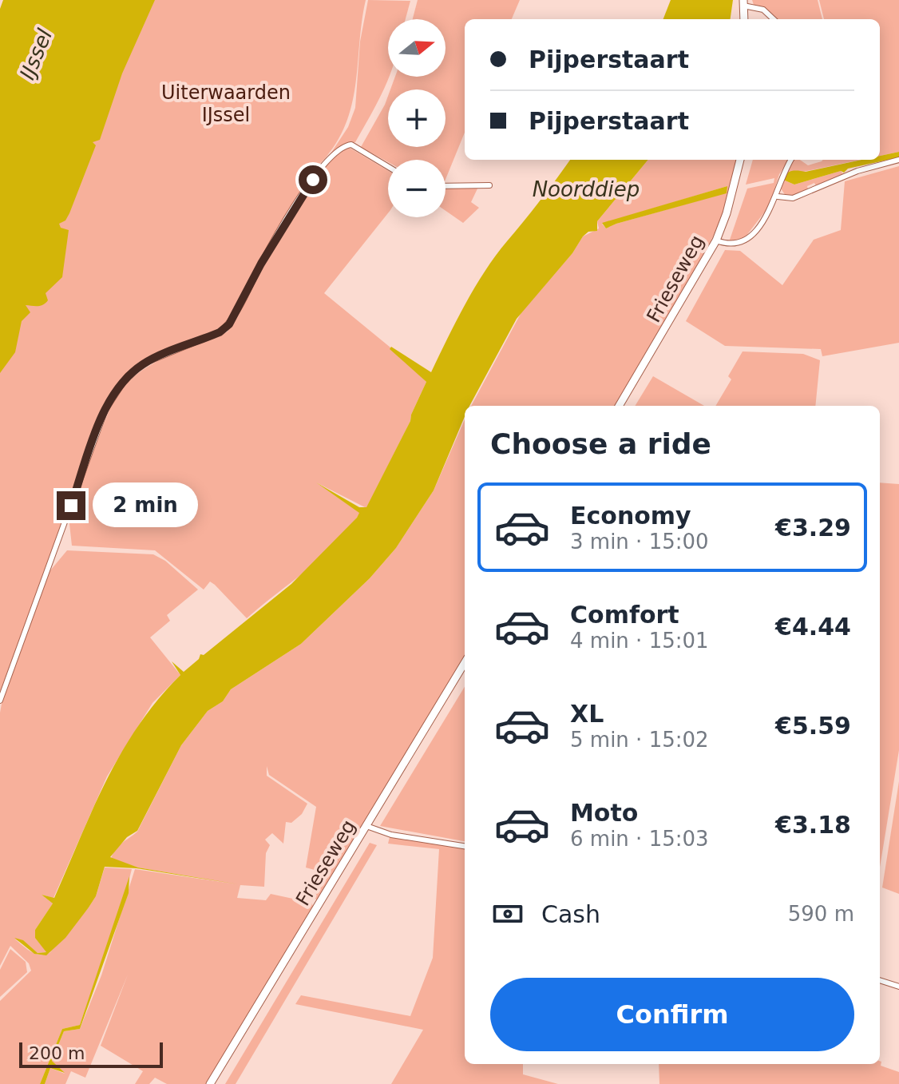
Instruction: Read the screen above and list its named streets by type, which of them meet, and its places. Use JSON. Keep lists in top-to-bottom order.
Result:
{
  "streets": {
    "main road": ["Frieseweg"]
  },
  "water": ["IJssel", "Noorddiep"],
  "parks": ["Uiterwaarden IJssel"],
  "scale_bar": "200 m",
  "north": "right",
  "page": {
    "map_buttons": ["+", "−"],
    "banner": ["Pijperstaart", "Pijperstaart"],
    "heading": "Choose a ride",
    "bubble": "2 min",
    "list": [
      {
        "name": "Economy",
        "note": "3 min · 15:00",
        "value": "€3.29"
      },
      {
        "name": "Comfort",
        "note": "4 min · 15:01",
        "value": "€4.44"
      },
      {
        "name": "XL",
        "note": "5 min · 15:02",
        "value": "€5.59"
      },
      {
        "name": "Moto",
        "note": "6 min · 15:03",
        "value": "€3.18"
      }
    ],
    "pay": ["Cash", "590 m"],
    "buttons": "Confirm",
    "scale": "200 m"
  }
}
